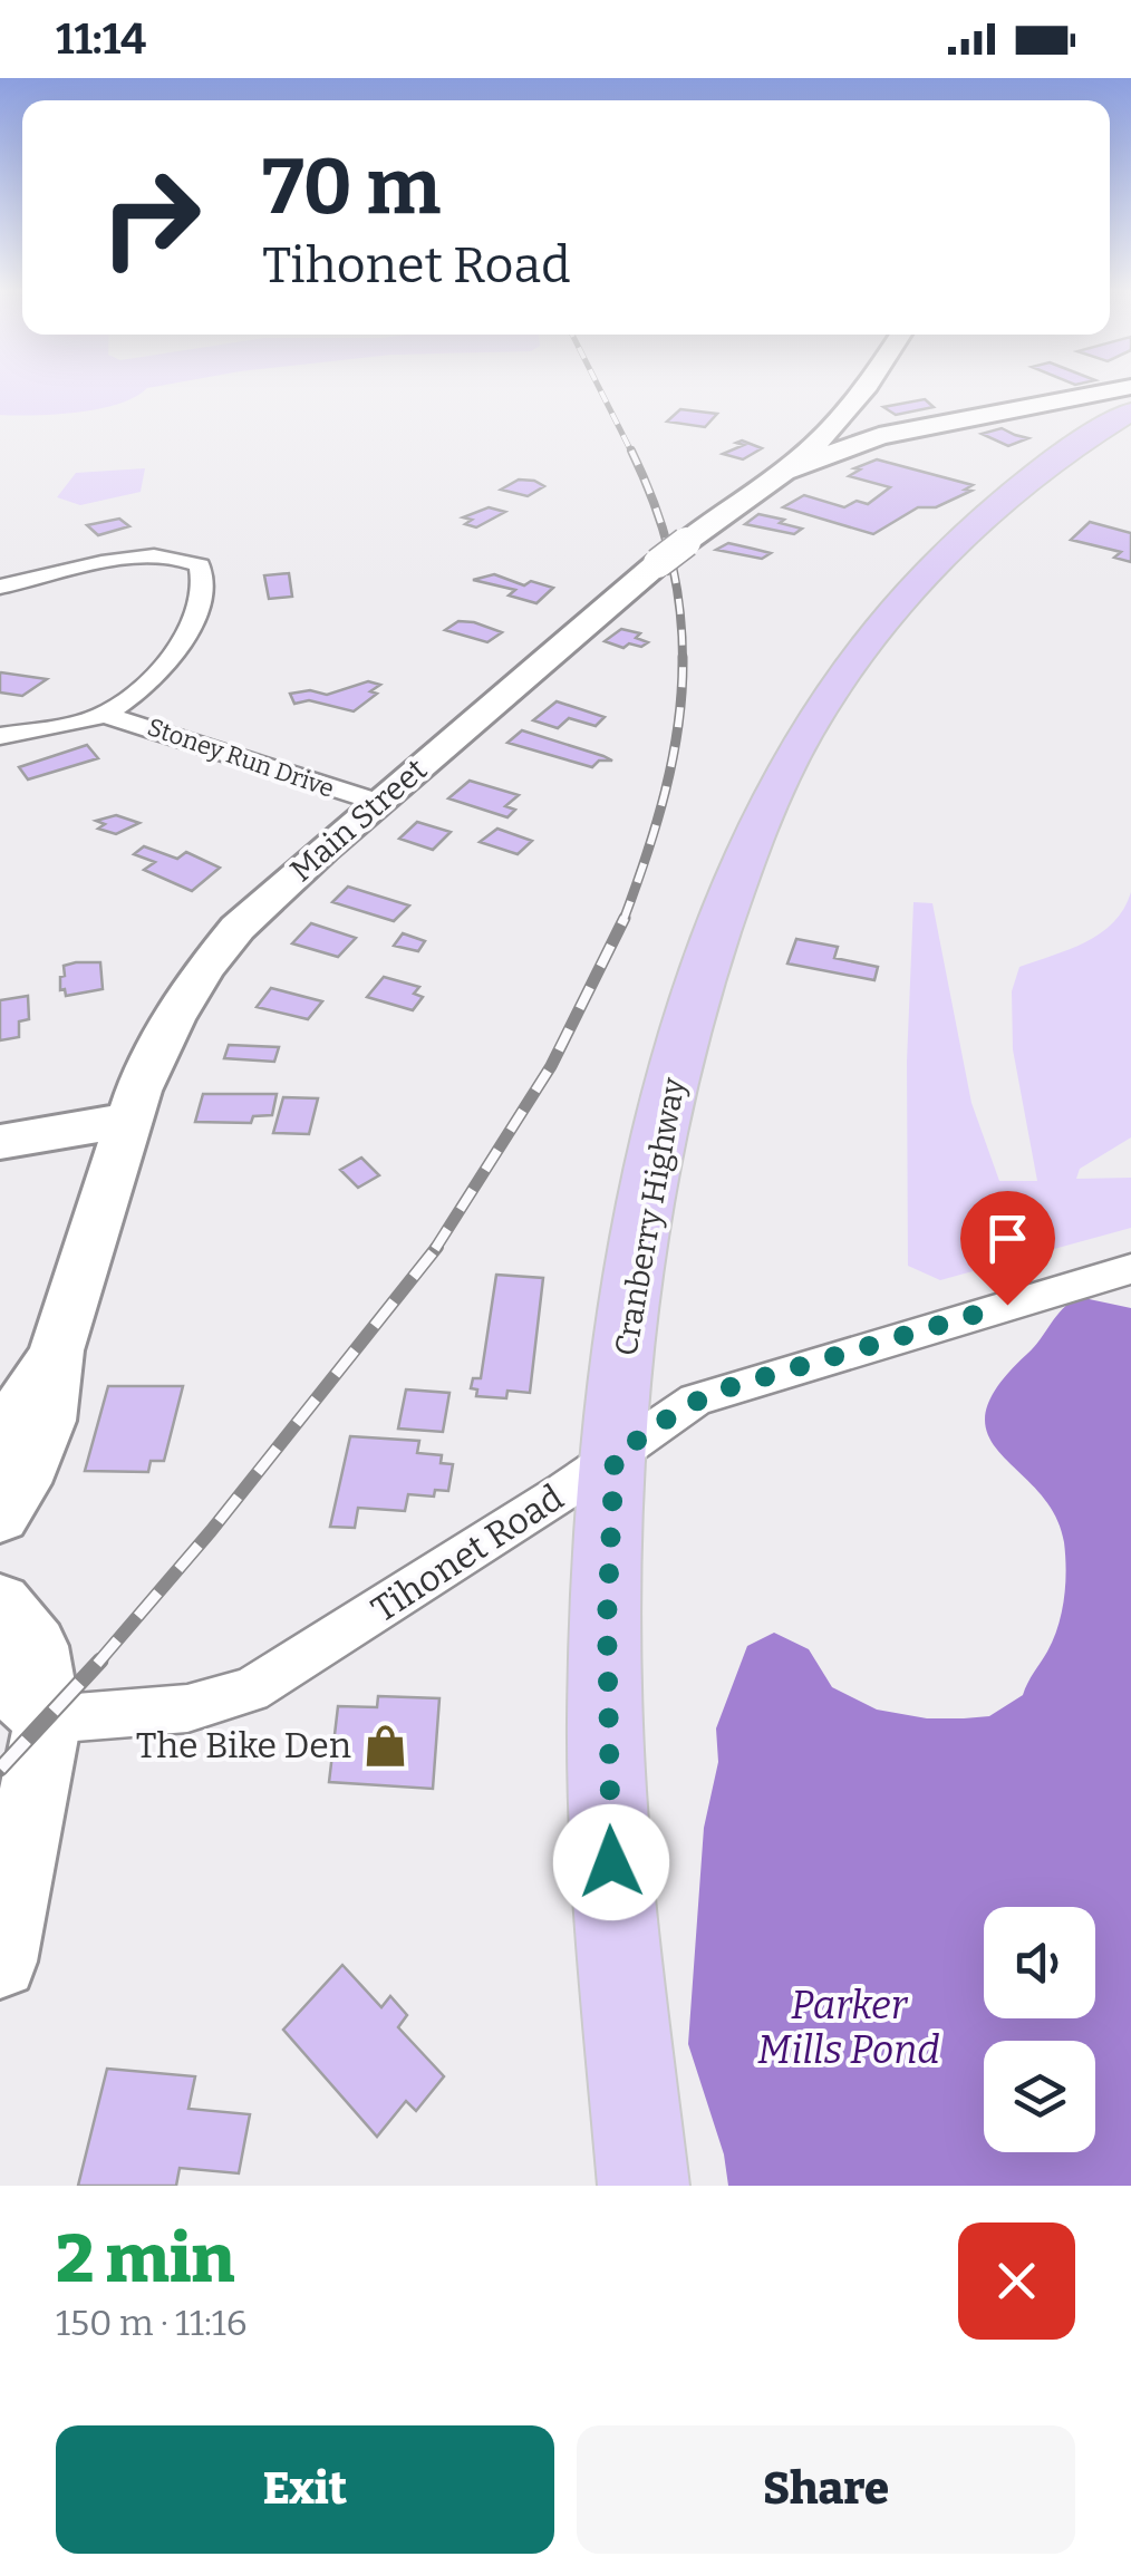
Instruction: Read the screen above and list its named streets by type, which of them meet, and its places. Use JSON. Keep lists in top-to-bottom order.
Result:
{
  "streets": {
    "main road": ["Main Street", "Cranberry Highway"],
    "street": ["Stoney Run Drive", "Tihonet Road"]
  },
  "crossings": [
    ["Stoney Run Drive", "Main Street"],
    ["Cranberry Highway", "Tihonet Road"]
  ],
  "water": ["Parker Mills Pond"],
  "places": {
    "shop": ["The Bike Den"]
  },
  "page": {
    "status": "11:14",
    "turn": ["70 m", "Tihonet Road"],
    "heading": ["2 min", "150 m · 11:16"],
    "buttons": ["Exit", "Share"]
  }
}
